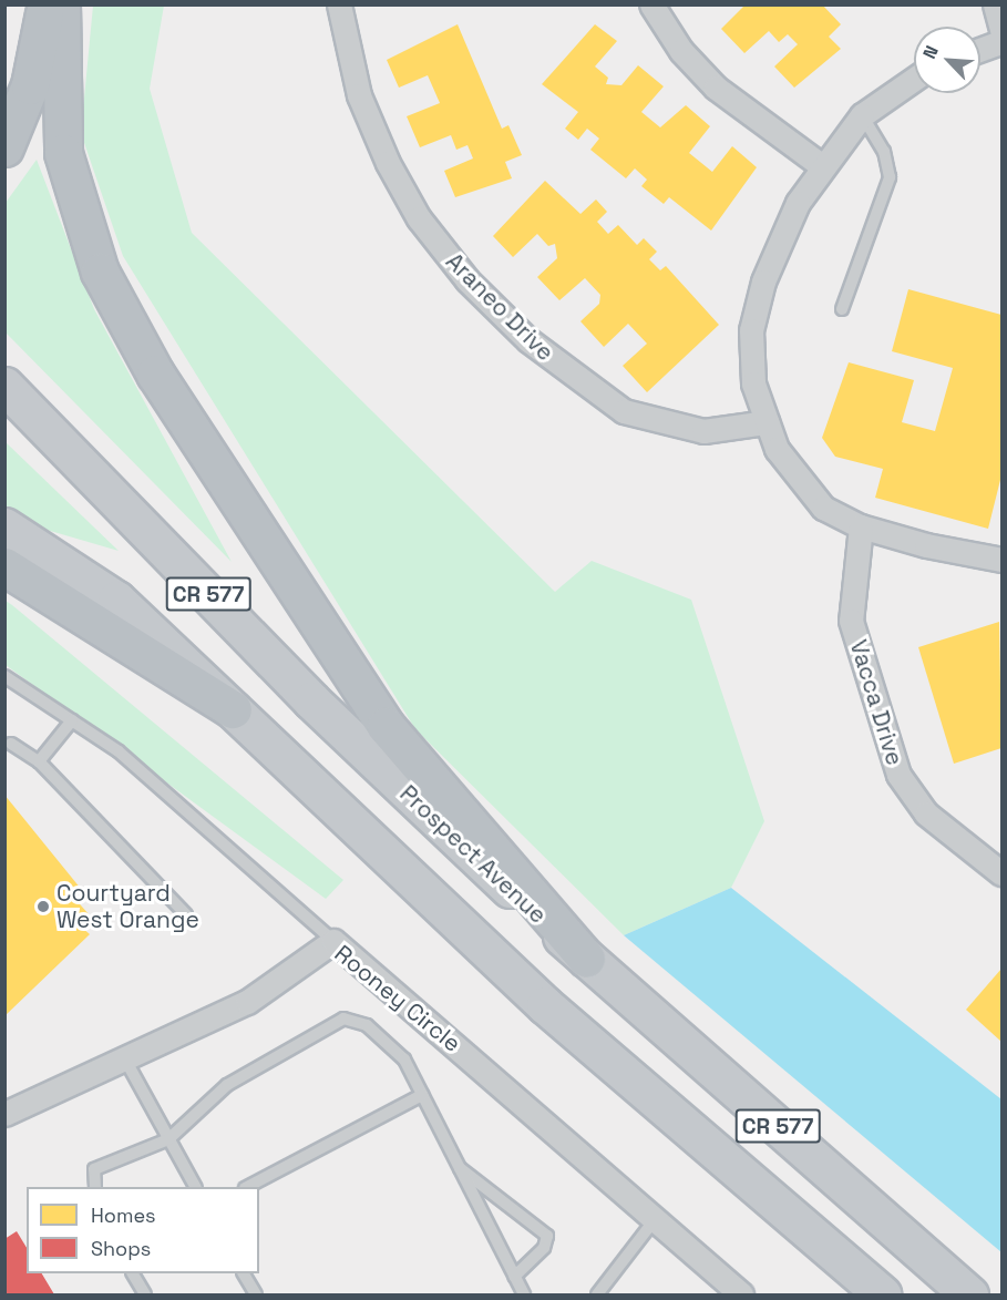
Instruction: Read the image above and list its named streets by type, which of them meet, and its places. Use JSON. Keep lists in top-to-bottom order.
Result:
{
  "streets": {
    "main road": ["CR 577", "Prospect Avenue"],
    "street": ["Araneo Drive", "Vacca Drive", "Rooney Circle"]
  },
  "places": ["Courtyard West Orange"],
  "legend": ["Homes", "Shops"],
  "north": "top left"
}
